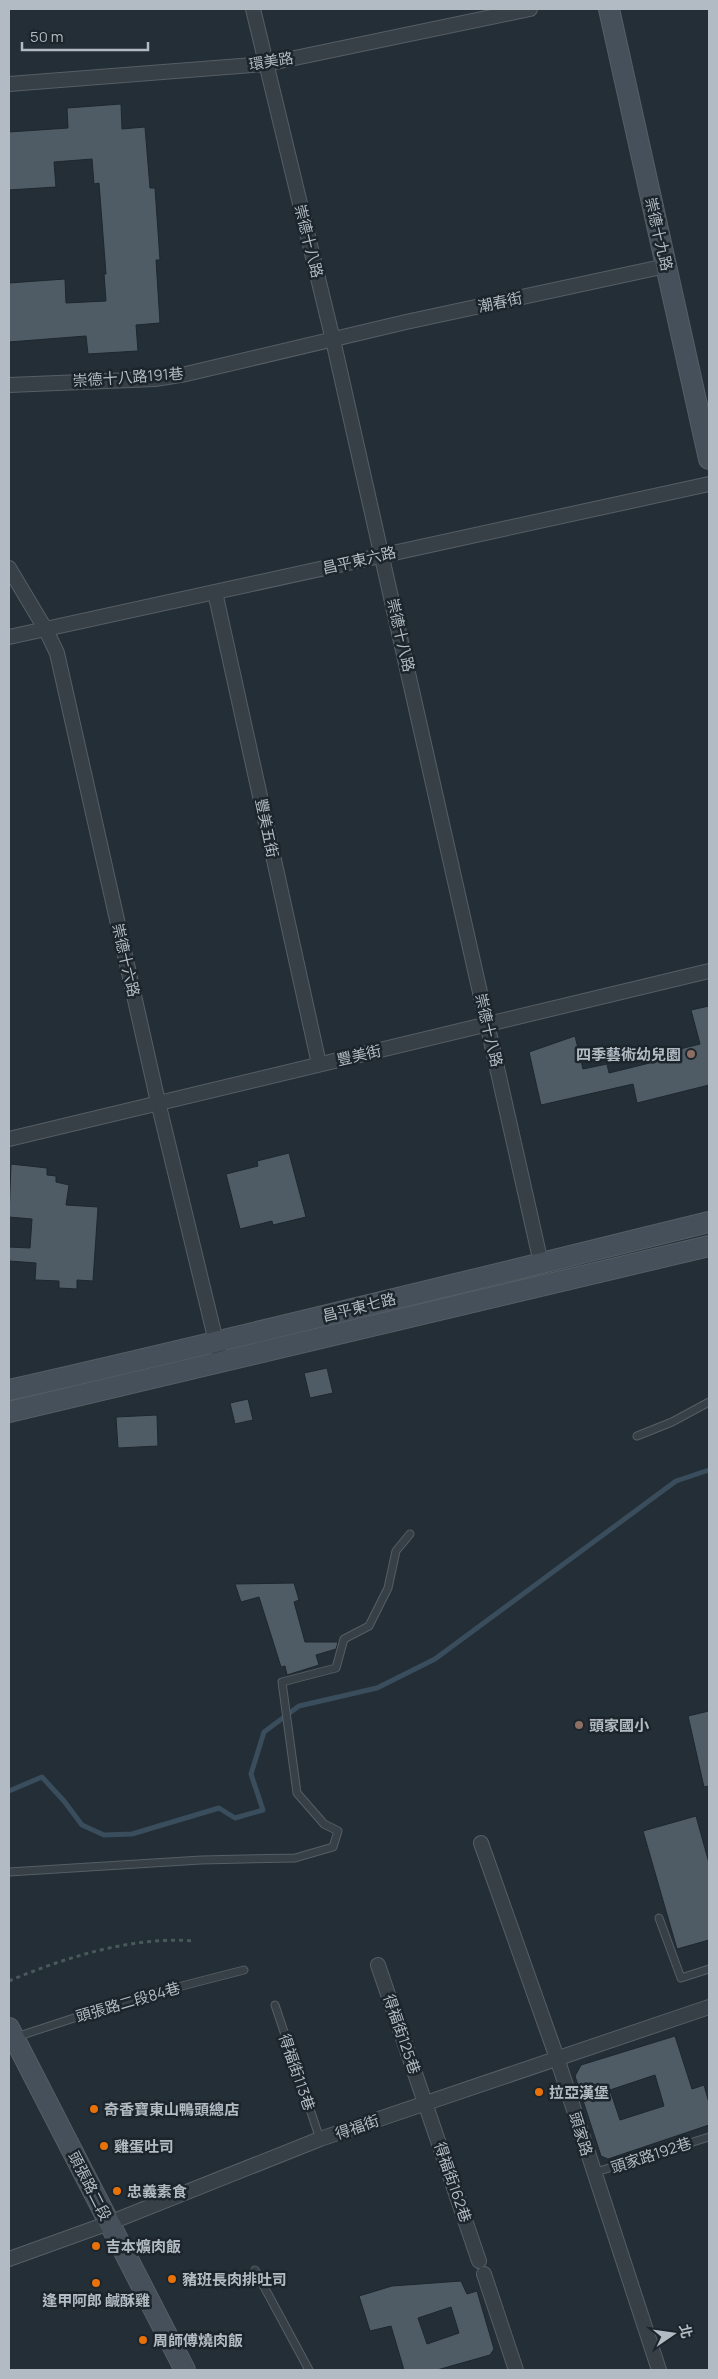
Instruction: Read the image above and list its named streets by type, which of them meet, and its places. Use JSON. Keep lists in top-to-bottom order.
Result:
{
  "streets": {
    "street": [
      "環美路",
      "崇德十九路",
      "崇德十八路",
      "潮春街",
      "崇德十八路191巷",
      "昌平東六路",
      "豐美五街",
      "崇德十六路",
      "豐美街",
      "昌平東七路",
      "得福街125巷",
      "得福街",
      "頭家路",
      "得福街162巷",
      "頭張路二段"
    ],
    "lane": ["頭張路二段84巷", "得福街113巷", "頭家路192巷"]
  },
  "crossings": [
    ["環美路", "崇德十八路"],
    ["崇德十九路", "潮春街"],
    ["崇德十八路", "潮春街"],
    ["崇德十八路", "崇德十八路191巷"],
    ["崇德十八路", "昌平東六路"],
    ["崇德十八路", "豐美街"],
    ["崇德十八路", "昌平東七路"],
    ["潮春街", "崇德十八路191巷"],
    ["昌平東六路", "豐美五街"],
    ["昌平東六路", "崇德十六路"],
    ["豐美五街", "豐美街"],
    ["崇德十六路", "豐美街"],
    ["崇德十六路", "昌平東七路"],
    ["頭張路二段84巷", "頭張路二段"],
    ["得福街125巷", "得福街"],
    ["得福街125巷", "得福街162巷"],
    ["得福街113巷", "得福街"],
    ["得福街", "頭家路"],
    ["得福街", "得福街162巷"],
    ["得福街", "頭張路二段"],
    ["頭家路", "頭家路192巷"]
  ],
  "places": [
    "四季藝術幼兒園",
    "頭家國小",
    "拉亞漢堡",
    "奇香寶東山鴨頭總店",
    "雞蛋吐司",
    "忠義素食",
    "吉本爌肉飯",
    "豬班長肉排吐司",
    "逢甲阿郎 鹹酥雞",
    "周師傅燒肉飯"
  ],
  "scale_bar": "50 m",
  "north": "right"
}
